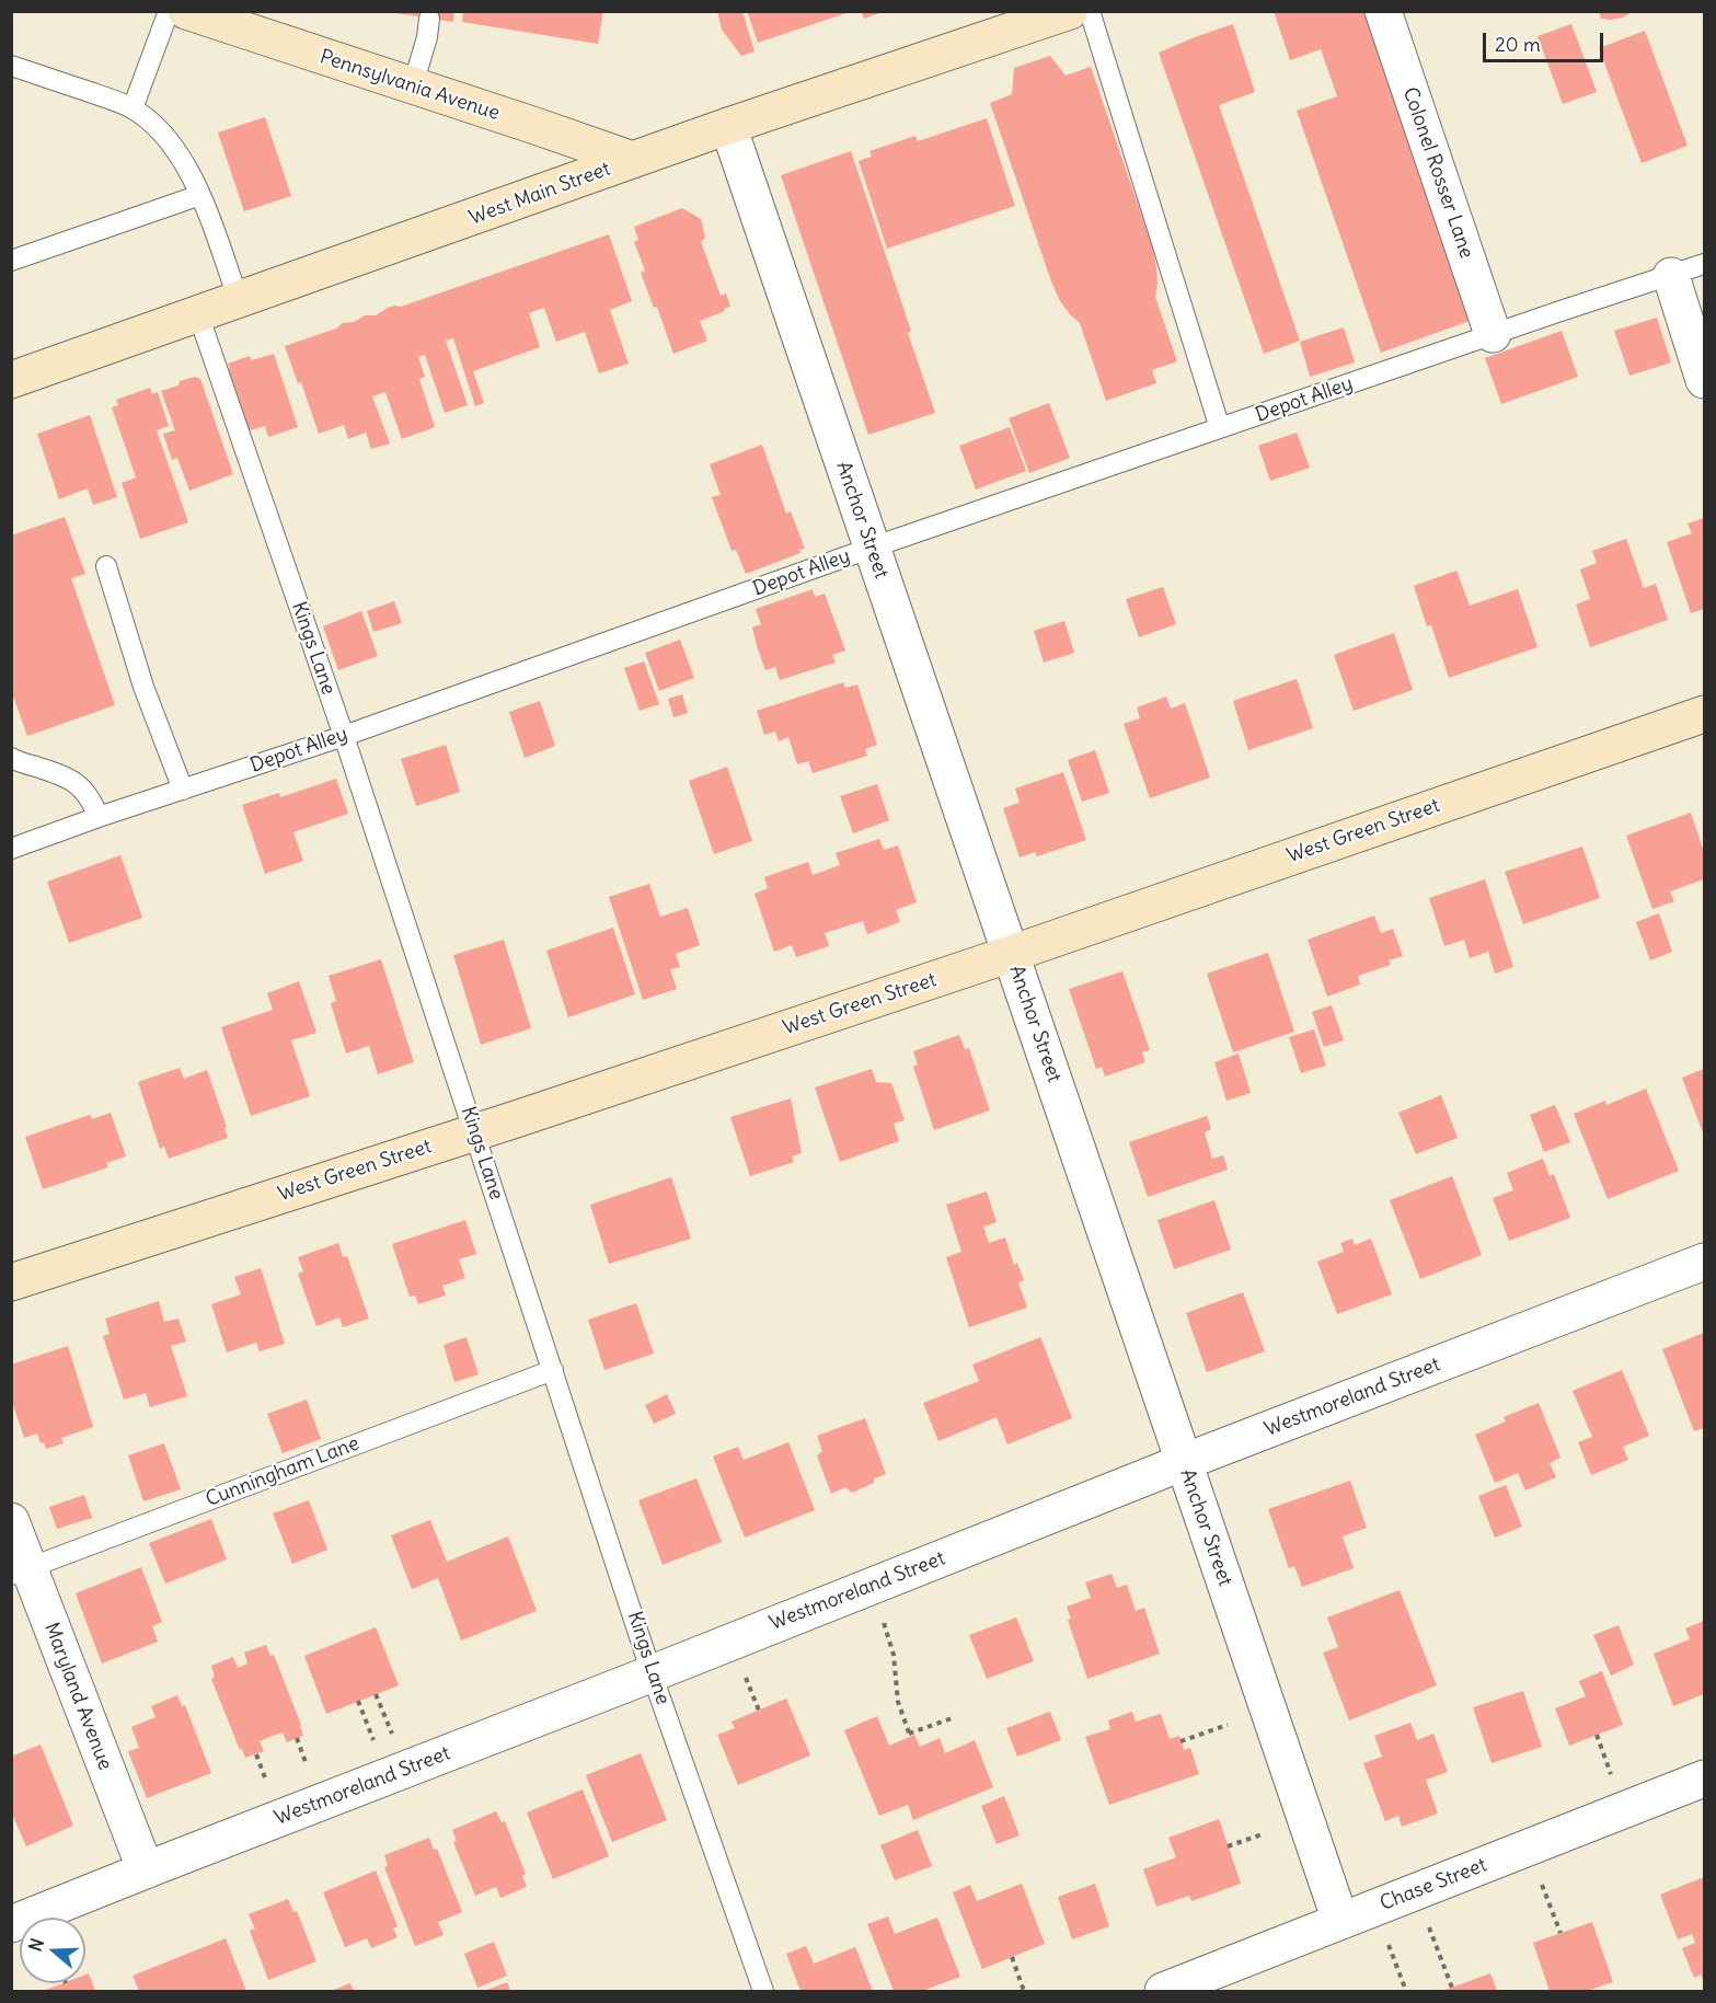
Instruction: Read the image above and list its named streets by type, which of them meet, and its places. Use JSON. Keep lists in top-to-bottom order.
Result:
{
  "streets": {
    "street": [
      "Pennsylvania Avenue",
      "Colonel Rosser Lane",
      "West Main Street",
      "Anchor Street",
      "West Green Street",
      "Westmoreland Street",
      "Maryland Avenue",
      "Chase Street"
    ],
    "lane": ["Depot Alley", "Kings Lane", "Cunningham Lane"]
  },
  "crossings": [
    ["Pennsylvania Avenue", "West Main Street"],
    ["Colonel Rosser Lane", "Depot Alley"],
    ["West Main Street", "Anchor Street"],
    ["West Main Street", "Kings Lane"],
    ["Depot Alley", "Anchor Street"],
    ["Depot Alley", "Kings Lane"],
    ["Anchor Street", "West Green Street"],
    ["Anchor Street", "Westmoreland Street"],
    ["Anchor Street", "Chase Street"],
    ["Kings Lane", "West Green Street"],
    ["Kings Lane", "Westmoreland Street"],
    ["Kings Lane", "Cunningham Lane"],
    ["Westmoreland Street", "Maryland Avenue"],
    ["Cunningham Lane", "Maryland Avenue"]
  ],
  "scale_bar": "20 m",
  "north": "left"
}
